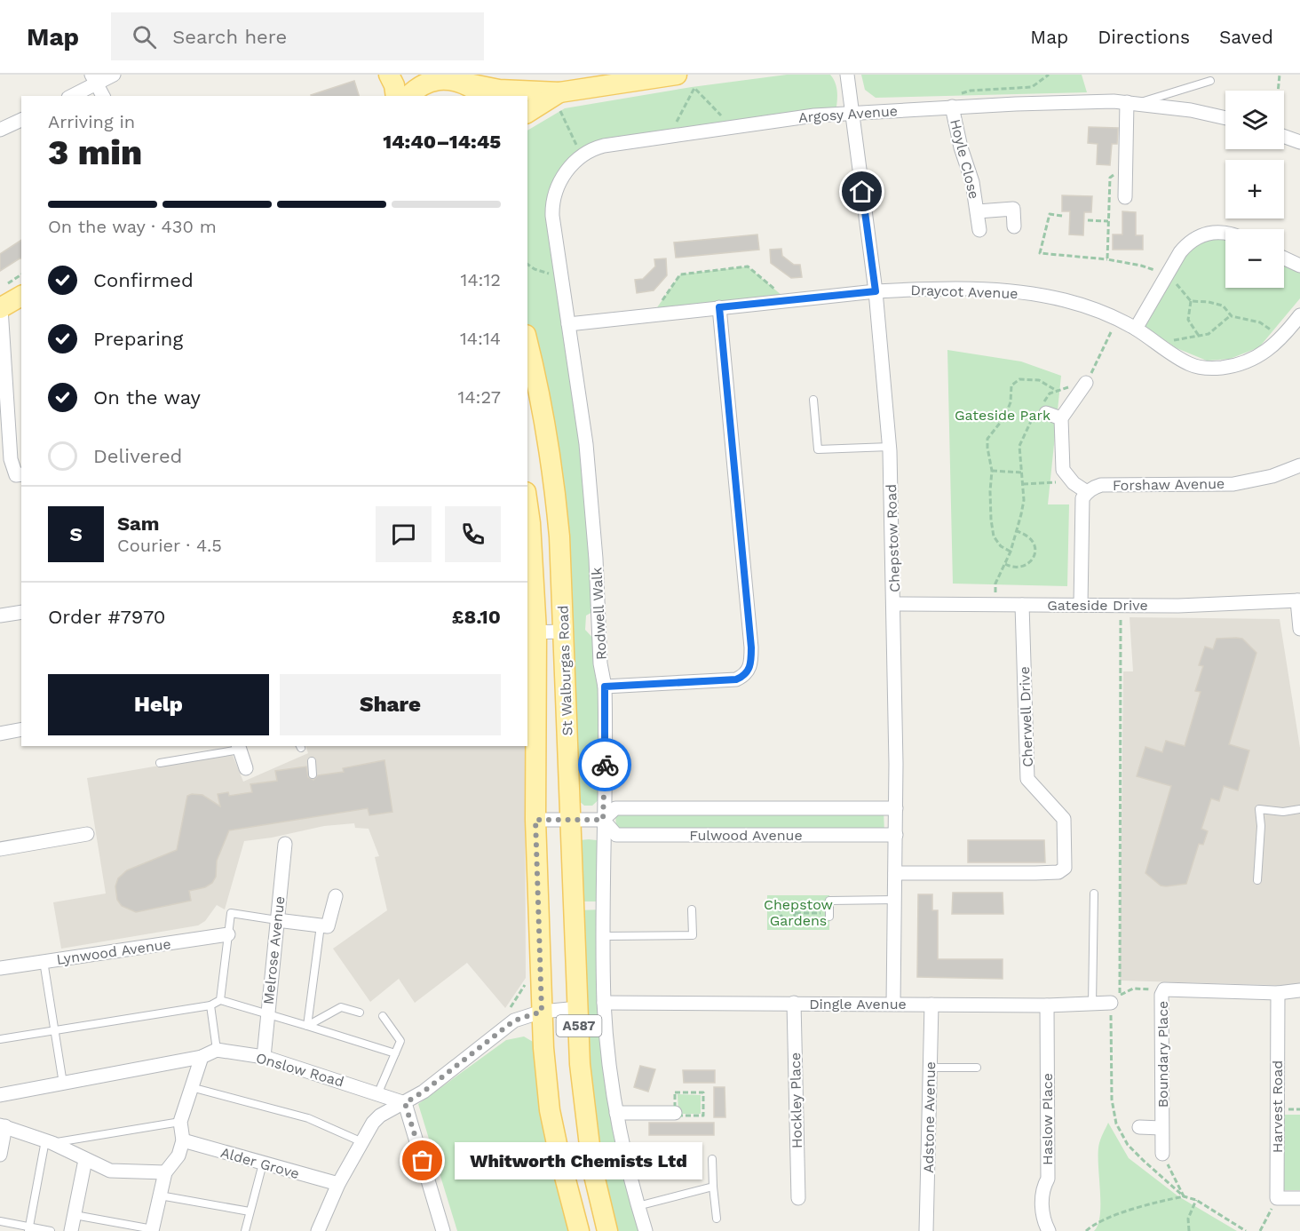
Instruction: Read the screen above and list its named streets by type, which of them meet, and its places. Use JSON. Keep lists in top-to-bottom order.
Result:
{
  "streets": {
    "main road": ["St Walburgas Road", "A587"],
    "street": [
      "Argosy Avenue",
      "Hoyle Close",
      "Draycot Avenue",
      "Forshaw Avenue",
      "Chepstow Road",
      "Gateside Drive",
      "Rodwell Walk",
      "Cherwell Drive",
      "Fulwood Avenue",
      "Melrose Avenue",
      "Lynwood Avenue",
      "Dingle Avenue",
      "Boundary Place",
      "Onslow Road",
      "Hockley Place",
      "Harvest Road",
      "Adstone Avenue",
      "Haslow Place",
      "Alder Grove"
    ]
  },
  "crossings": [
    ["Argosy Avenue", "Hoyle Close"],
    ["Argosy Avenue", "Chepstow Road"],
    ["Argosy Avenue", "Rodwell Walk"],
    ["Draycot Avenue", "Chepstow Road"],
    ["Draycot Avenue", "Rodwell Walk"],
    ["Chepstow Road", "Gateside Drive"],
    ["Chepstow Road", "Cherwell Drive"],
    ["Chepstow Road", "Fulwood Avenue"],
    ["Chepstow Road", "Dingle Avenue"],
    ["Gateside Drive", "Cherwell Drive"],
    ["Rodwell Walk", "Fulwood Avenue"],
    ["Rodwell Walk", "Dingle Avenue"],
    ["St Walburgas Road", "Fulwood Avenue"],
    ["Melrose Avenue", "Onslow Road"],
    ["Dingle Avenue", "Hockley Place"],
    ["Dingle Avenue", "Adstone Avenue"],
    ["Dingle Avenue", "Haslow Place"],
    ["Boundary Place", "Harvest Road"]
  ],
  "parks": ["Gateside Park", "Chepstow Gardens"],
  "places": ["Whitworth Chemists Ltd"],
  "page": {
    "header": "Map",
    "search": "Search here",
    "nav": ["Map", "Directions", "Saved"],
    "map_buttons": ["+", "−"],
    "heading": ["3 min", "Arriving in", "14:40–14:45"],
    "panel": [
      "Sam",
      "Courier · 4.5",
      "Order #7970",
      "£8.10"
    ],
    "bar": "On the way · 430 m",
    "list": [
      ["Confirmed", "14:12"],
      ["Preparing", "14:14"],
      ["On the way", "14:27"],
      "Delivered"
    ],
    "round": "S",
    "buttons": ["Help", "Share"],
    "bubble": "Whitworth Chemists Ltd"
  }
}
